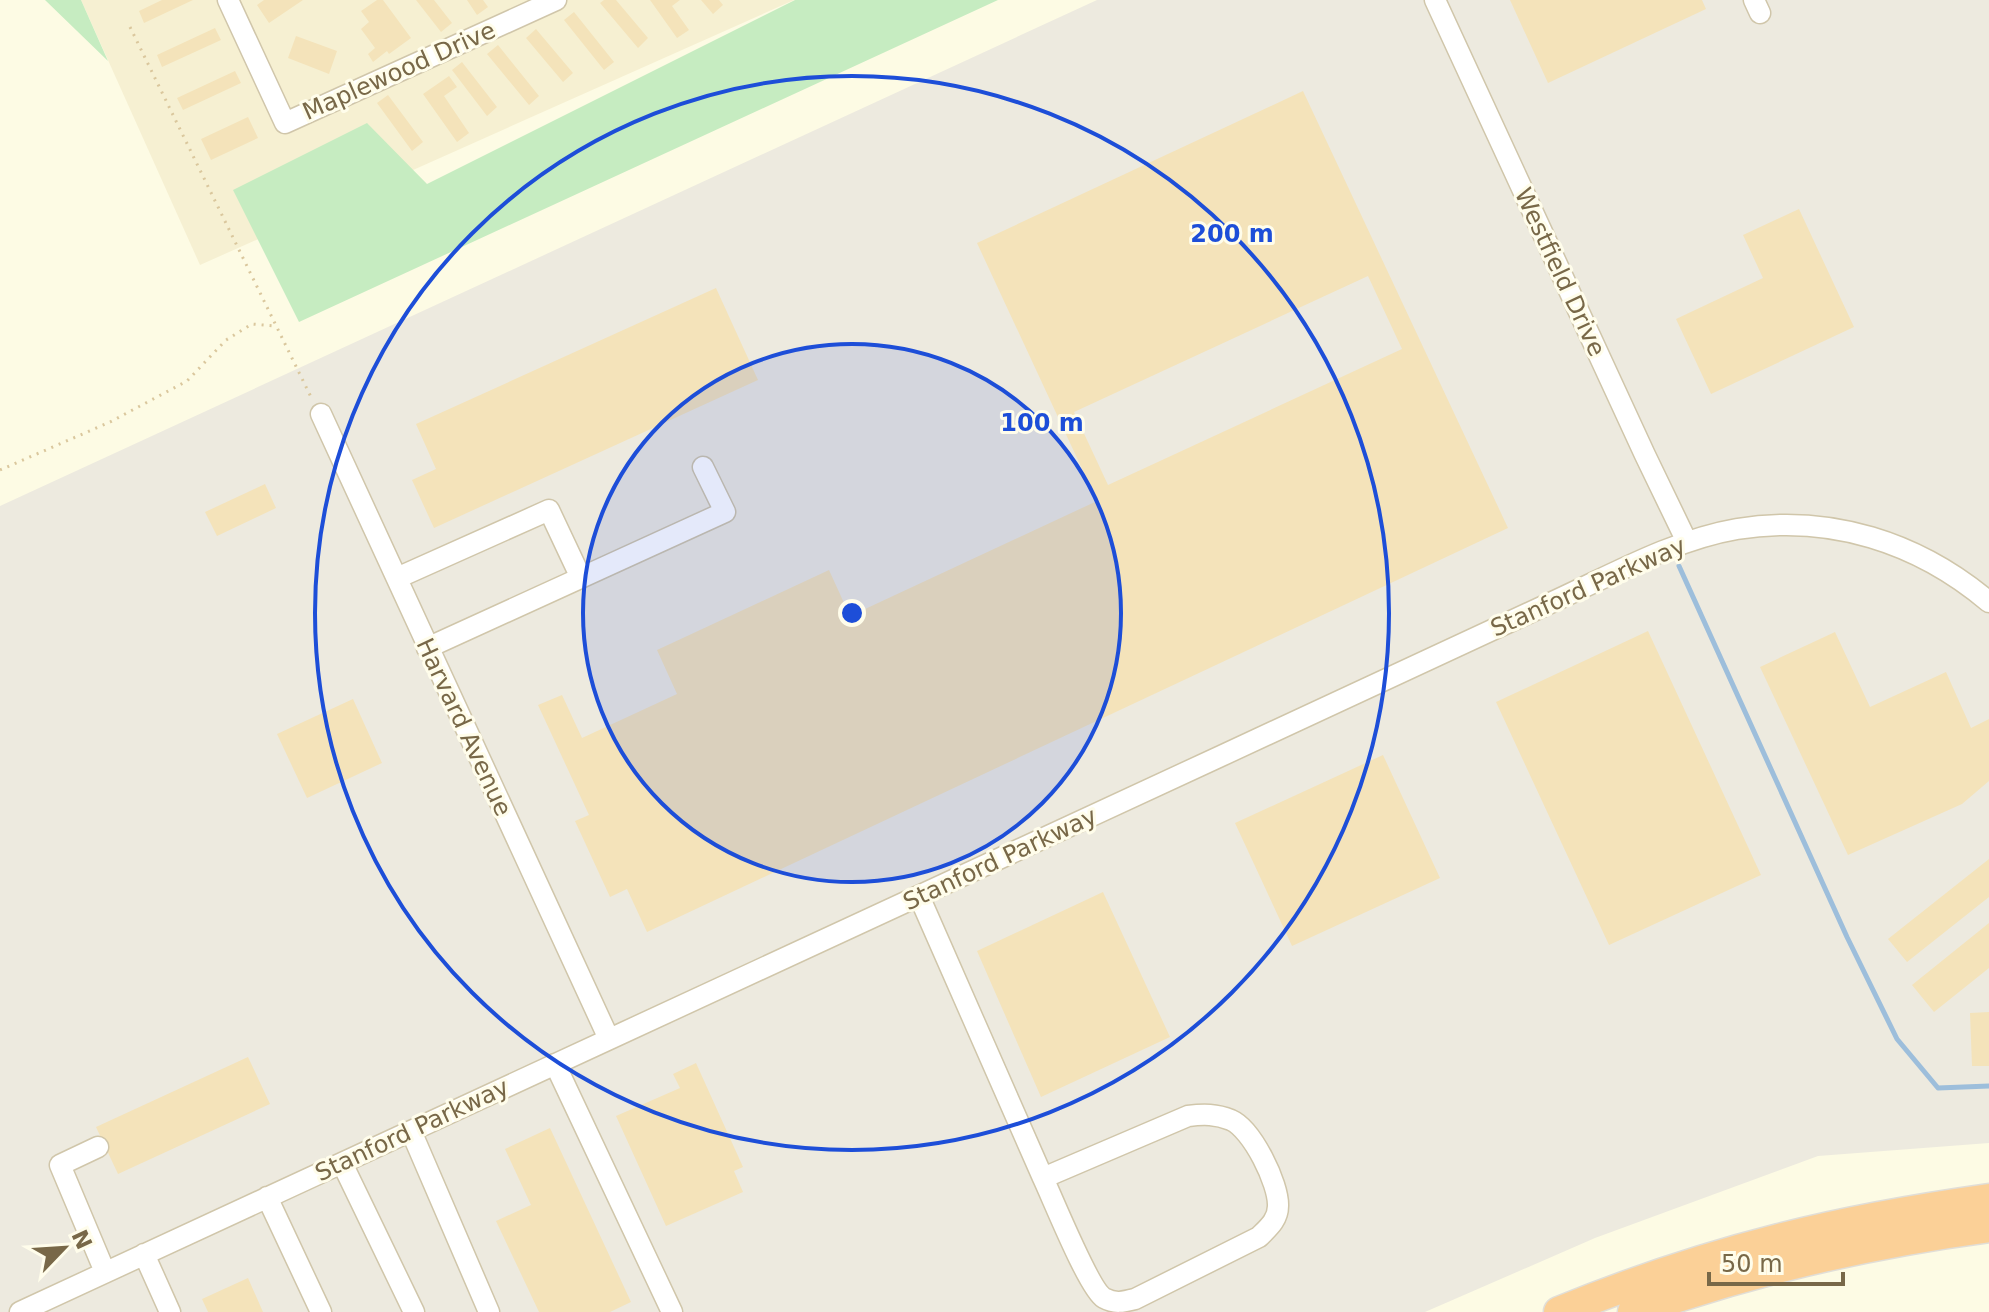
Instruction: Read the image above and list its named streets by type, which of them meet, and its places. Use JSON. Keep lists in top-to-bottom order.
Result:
{
  "streets": {
    "street": [
      "Maplewood Drive",
      "Westfield Drive",
      "Stanford Parkway",
      "Harvard Avenue"
    ]
  },
  "crossings": [
    ["Westfield Drive", "Stanford Parkway"],
    ["Stanford Parkway", "Harvard Avenue"]
  ],
  "scale_bar": "50 m",
  "north": "top right",
  "rings": ["200 m", "100 m"]
}
